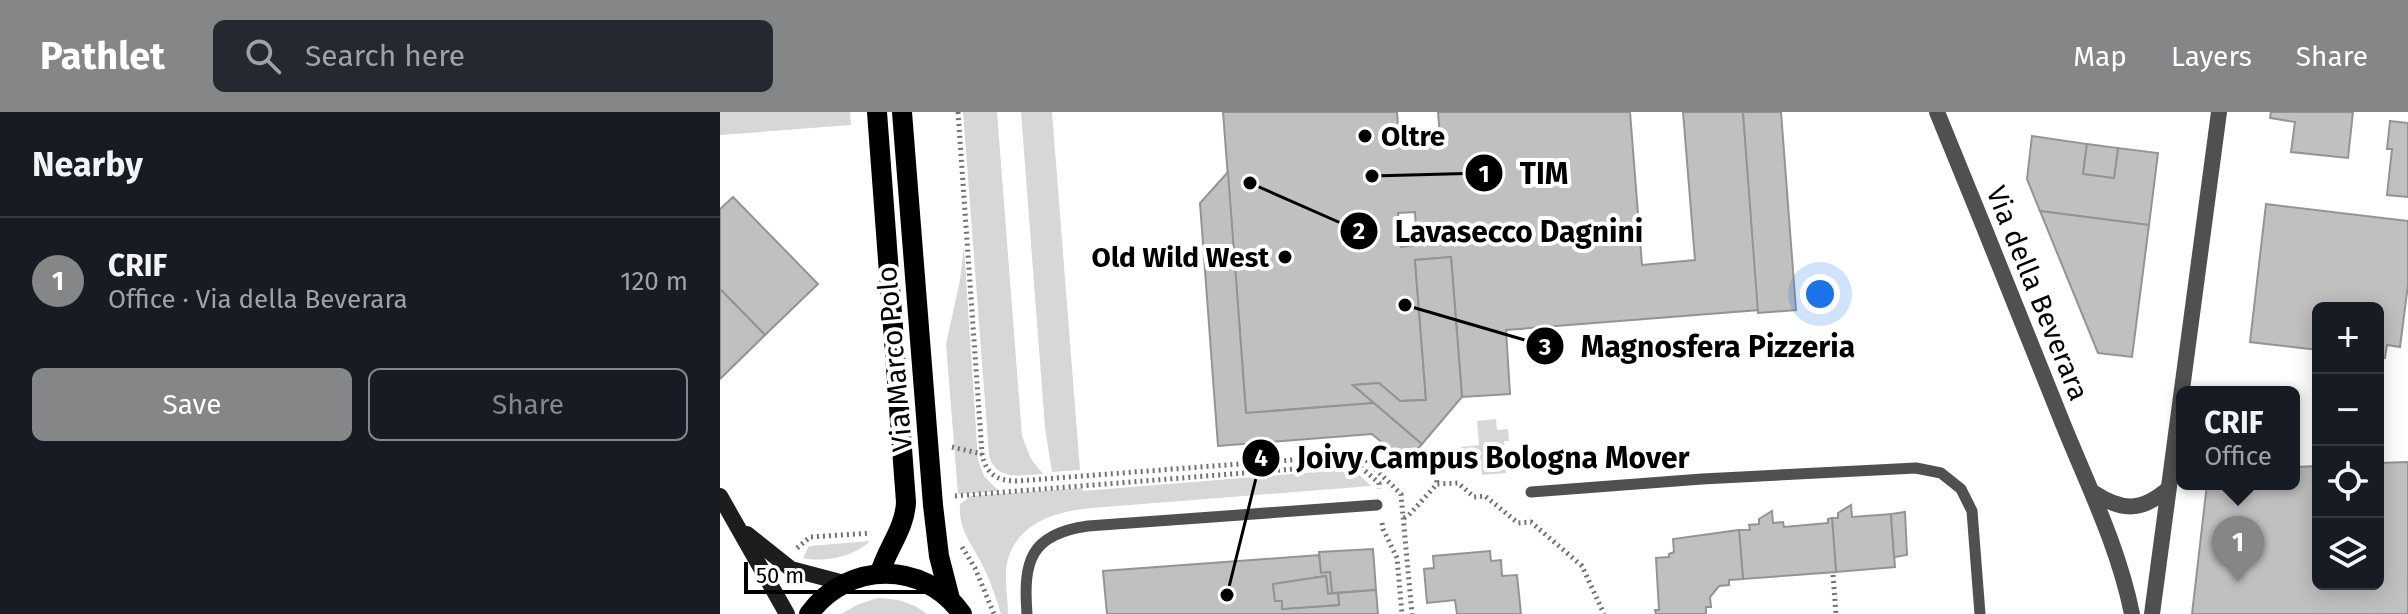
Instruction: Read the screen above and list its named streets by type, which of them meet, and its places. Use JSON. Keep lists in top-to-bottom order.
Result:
{
  "streets": {
    "main road": ["Via Marco Polo"],
    "street": ["Via della Beverara"]
  },
  "places": [
    "Oltre",
    "TIM",
    "Lavasecco Dagnini",
    "Old Wild West",
    "Magnosfera Pizzeria",
    "Joivy Campus Bologna Mover"
  ],
  "scale_bar": "50 m",
  "page": {
    "header": "Pathlet",
    "search": "Search here",
    "nav": ["Map", "Layers", "Share"],
    "heading": "Nearby",
    "list": [
      {
        "mark": "1",
        "name": "CRIF",
        "note": "Office · Via della Beverara",
        "value": "120 m"
      }
    ],
    "map_buttons": ["+", "−"],
    "buttons": ["Save", "Share"],
    "popup": ["CRIF", "Office"],
    "pins": "1",
    "scale": "50 m"
  }
}
